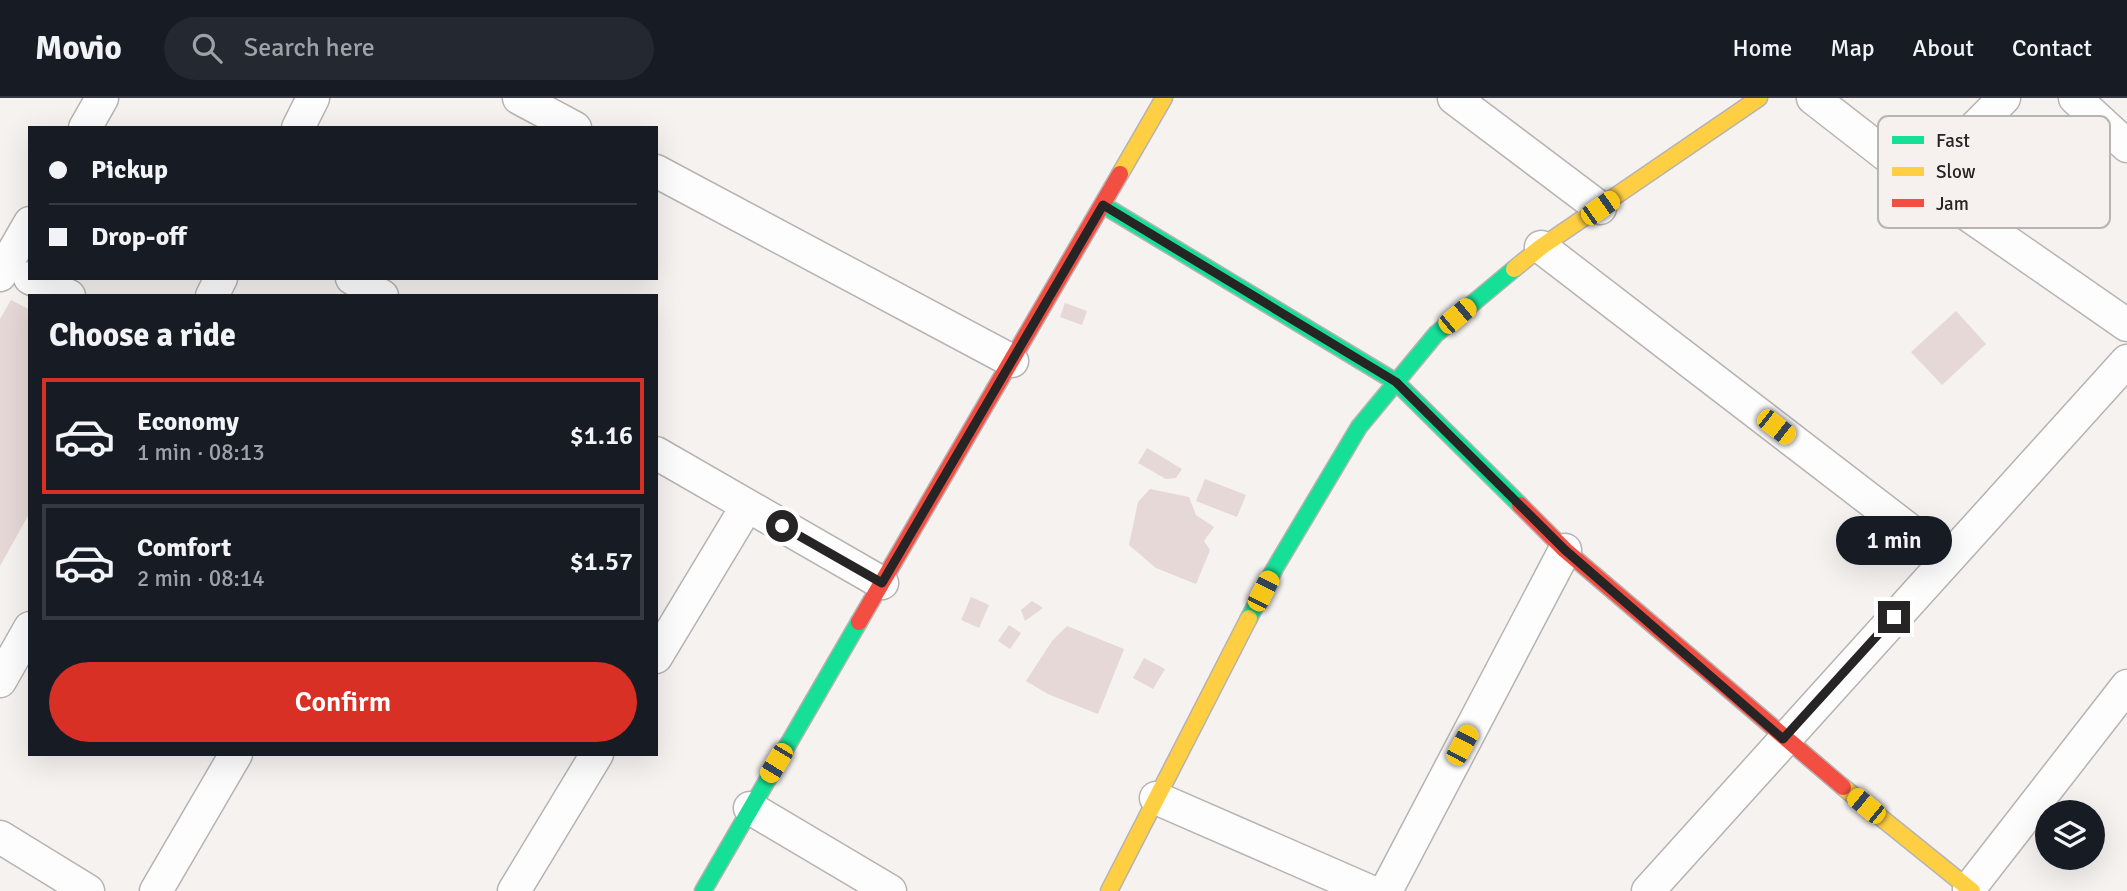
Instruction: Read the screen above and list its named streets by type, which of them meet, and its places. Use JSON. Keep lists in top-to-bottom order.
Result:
{
  "legend": ["Fast", "Slow", "Jam"],
  "page": {
    "header": "Movio",
    "search": "Search here",
    "nav": [
      "Home",
      "Map",
      "About",
      "Contact"
    ],
    "banner": ["Pickup", "Drop-off"],
    "heading": "Choose a ride",
    "list": [
      {
        "name": "Economy",
        "note": "1 min · 08:13",
        "value": "$1.16"
      },
      {
        "name": "Comfort",
        "note": "2 min · 08:14",
        "value": "$1.57"
      }
    ],
    "bubble": "1 min",
    "buttons": "Confirm"
  }
}
